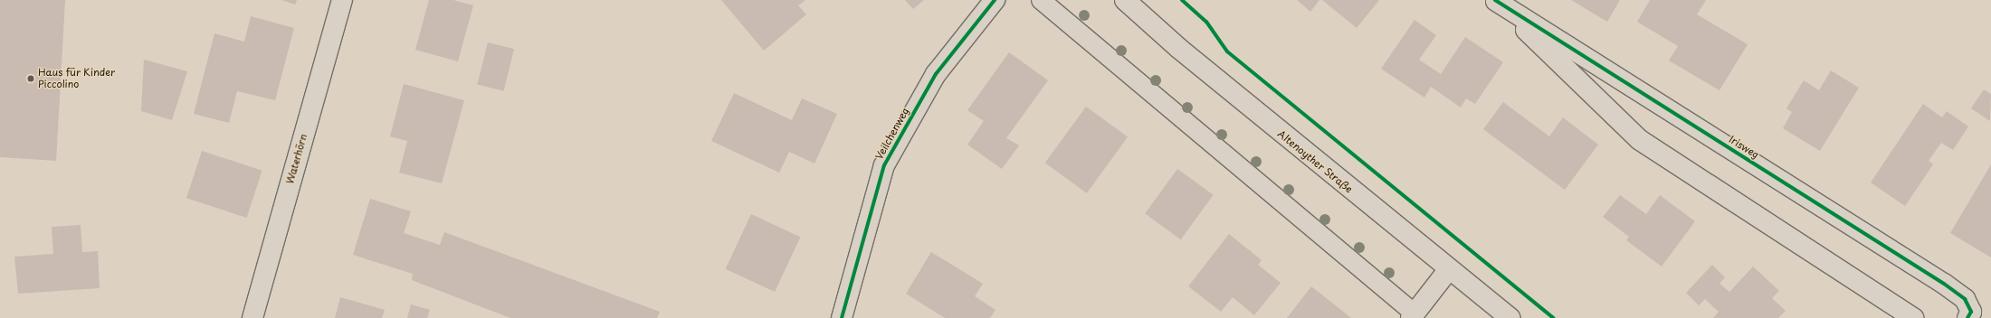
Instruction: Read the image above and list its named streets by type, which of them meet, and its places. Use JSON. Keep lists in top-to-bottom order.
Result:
{
  "streets": {
    "street": [
      "Veilchenweg",
      "Irisweg",
      "Waterhörn",
      "Altenoyther Straße"
    ]
  },
  "places": ["Haus für Kinder Piccolino"]
}
